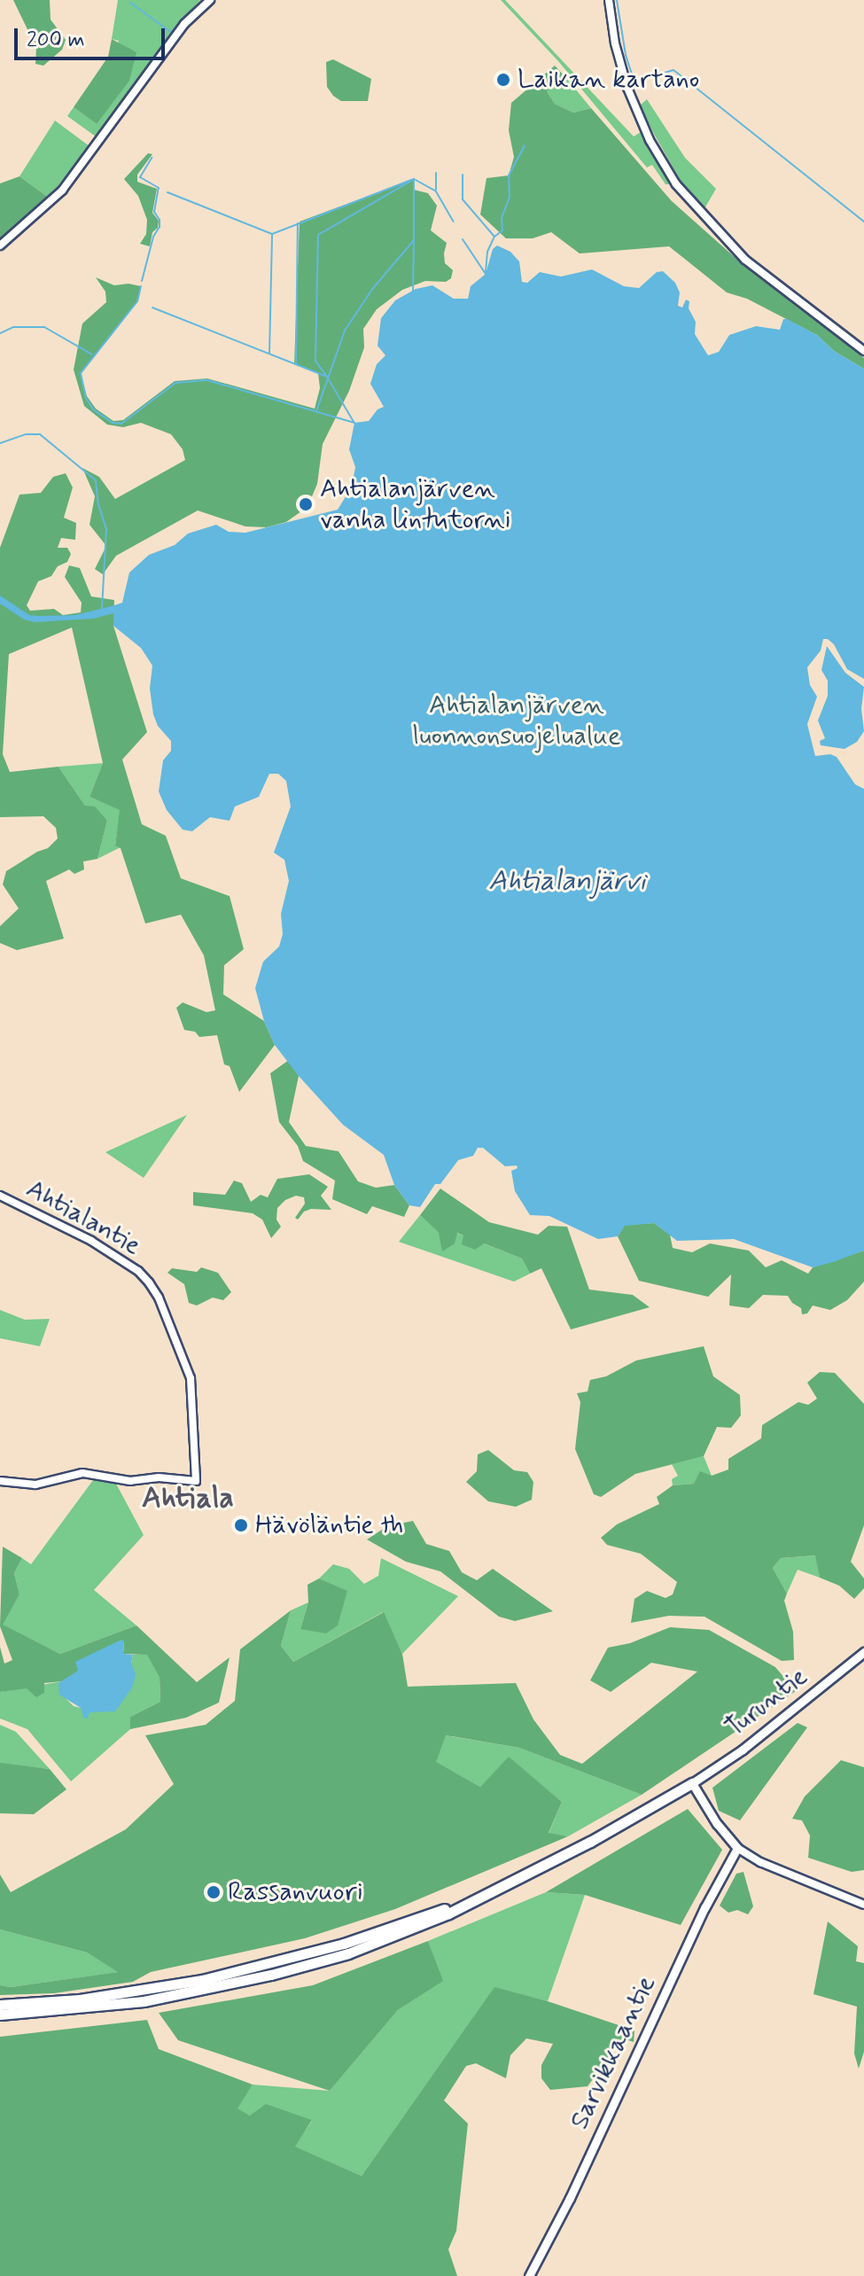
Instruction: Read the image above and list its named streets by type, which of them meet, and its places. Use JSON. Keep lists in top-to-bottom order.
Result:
{
  "streets": {
    "main road": ["Turuntie", "Sarvikkaantie"],
    "street": ["Ahtialantie"]
  },
  "districts": ["Ahtiala"],
  "water": ["Ahtialanjärvi"],
  "parks": ["Ahtialanjärven luonnonsuojelualue"],
  "places": [
    "Laikan kartano",
    "Ahtialanjärven vanha lintutorni",
    "Hävöläntie th",
    "Rassanvuori"
  ],
  "scale_bar": "200 m"
}
